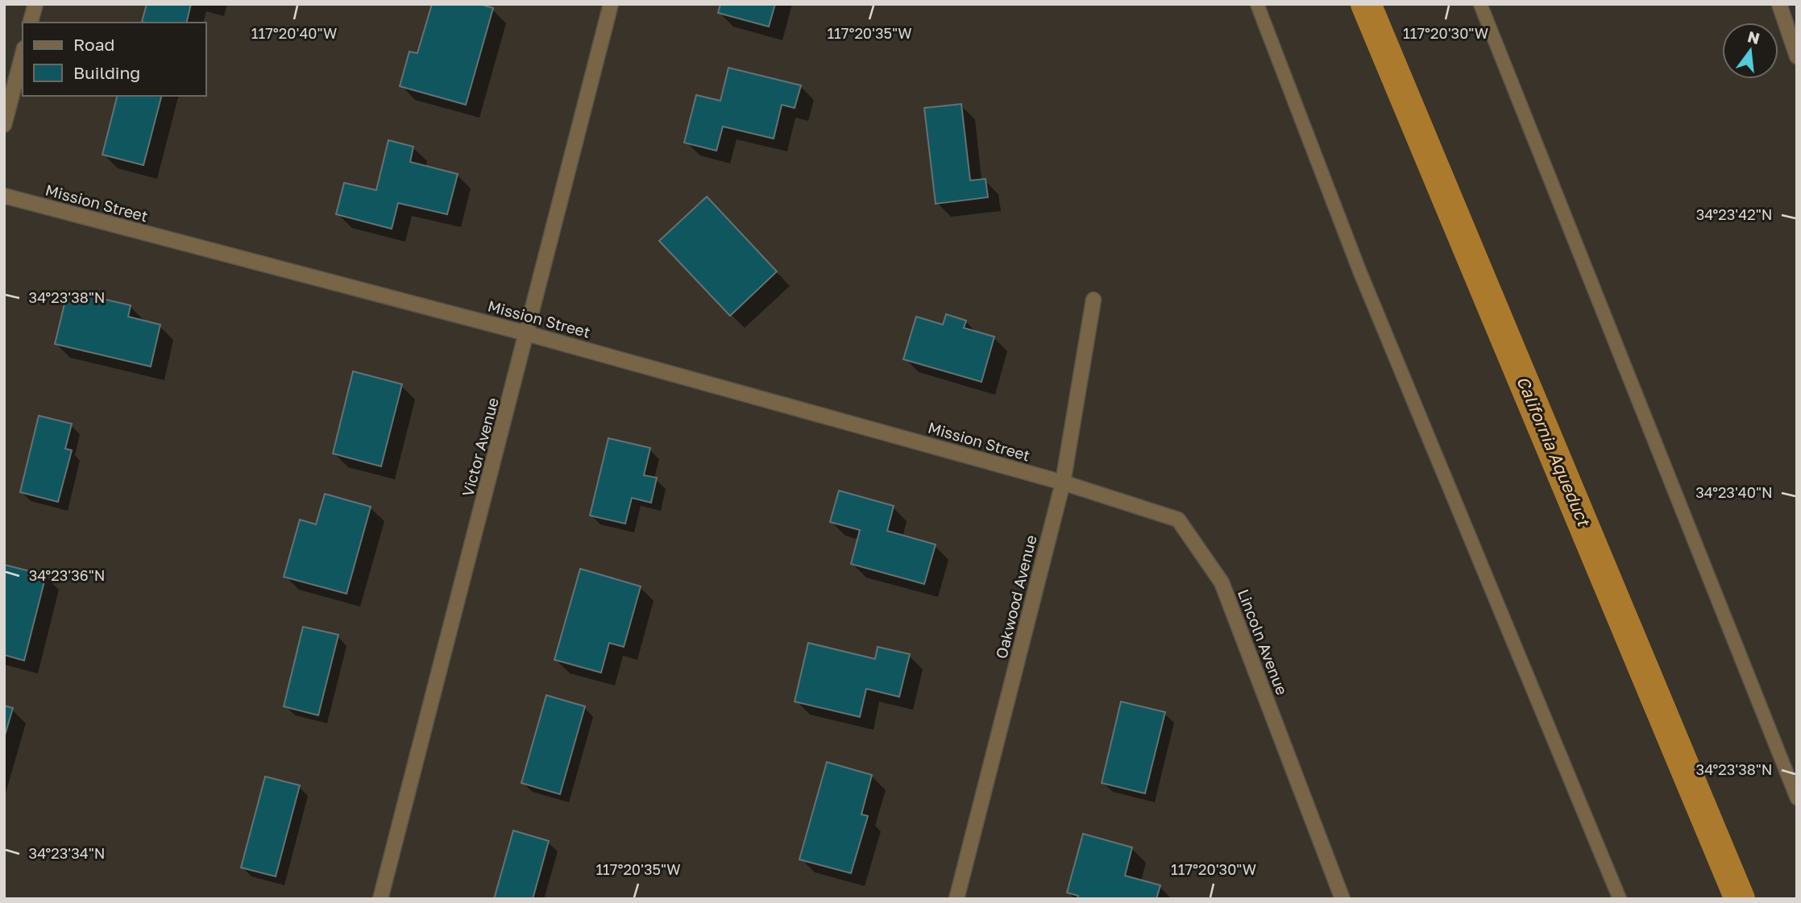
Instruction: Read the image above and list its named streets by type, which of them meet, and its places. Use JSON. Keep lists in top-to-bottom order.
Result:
{
  "streets": {
    "street": [
      "Mission Street",
      "Victor Avenue",
      "Oakwood Avenue",
      "Lincoln Avenue"
    ]
  },
  "crossings": [
    ["Mission Street", "Victor Avenue"],
    ["Mission Street", "Oakwood Avenue"],
    ["Mission Street", "Lincoln Avenue"],
    ["Oakwood Avenue", "Lincoln Avenue"]
  ],
  "water": ["California Aqueduct"],
  "legend": ["Road", "Building"],
  "north": "top",
  "coordinates": [
    "117°20'40\"W",
    "117°20'35\"W",
    "117°20'30\"W",
    "34°23'42\"N",
    "34°23'38\"N",
    "34°23'40\"N",
    "34°23'36\"N",
    "34°23'34\"N"
  ]
}
